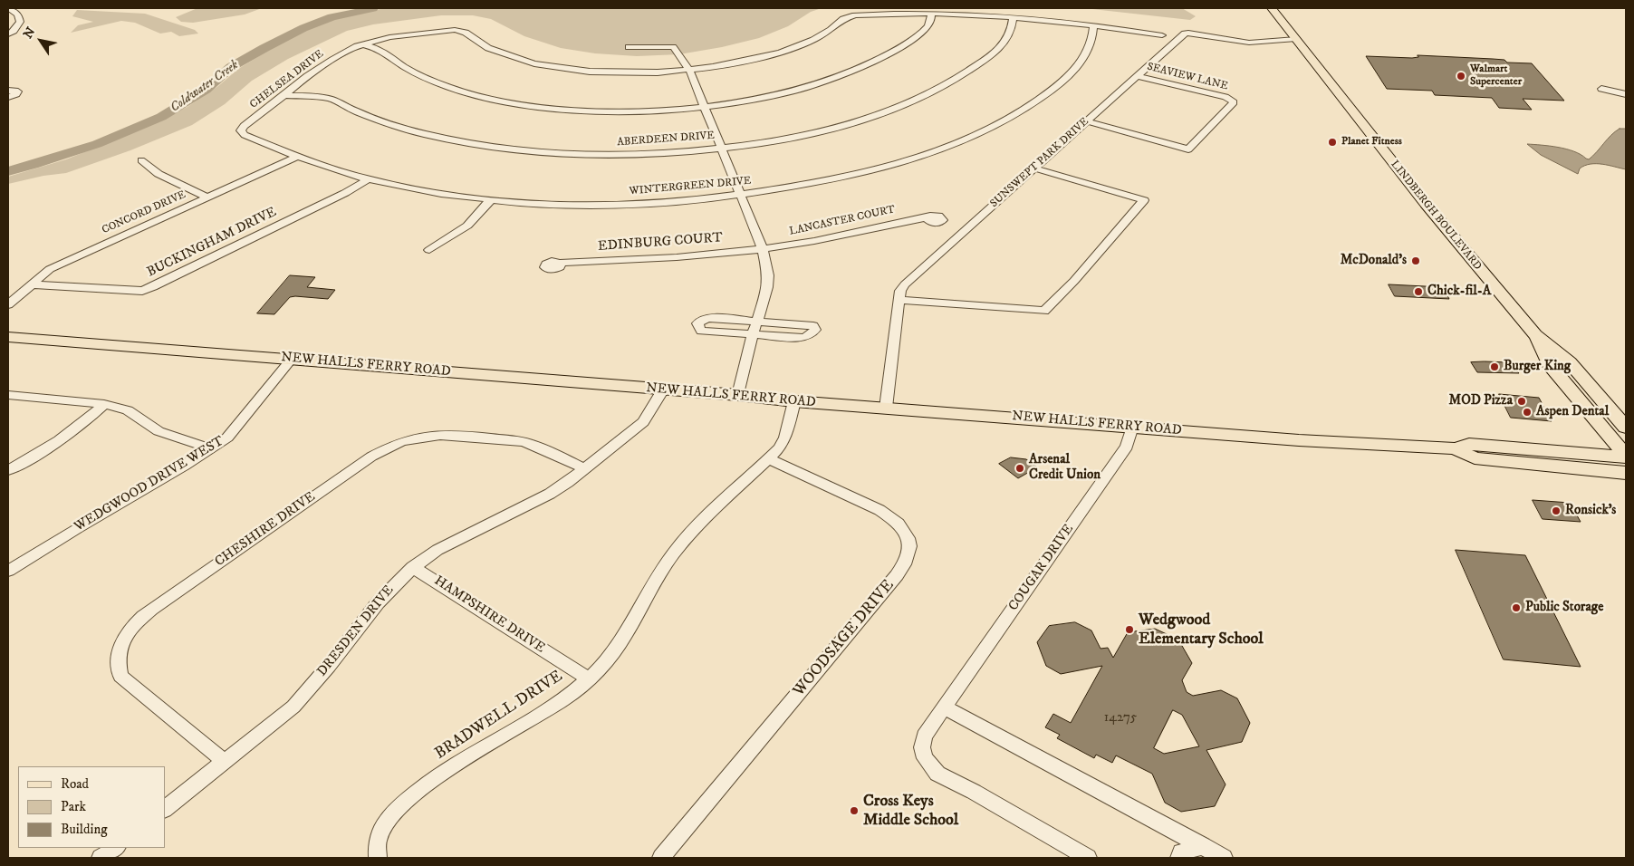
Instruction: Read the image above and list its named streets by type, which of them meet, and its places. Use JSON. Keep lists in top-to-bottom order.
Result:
{
  "streets": {
    "main road": ["LINDBERGH BOULEVARD", "NEW HALLS FERRY ROAD"],
    "street": [
      "SEAVIEW LANE",
      "CHELSEA DRIVE",
      "ABERDEEN DRIVE",
      "SUNSWEPT PARK DRIVE",
      "WINTERGREEN DRIVE",
      "CONCORD DRIVE",
      "LANCASTER COURT",
      "BUCKINGHAM DRIVE",
      "EDINBURG COURT",
      "WEDGWOOD DRIVE WEST",
      "CHESHIRE DRIVE",
      "COUGAR DRIVE",
      "HAMPSHIRE DRIVE",
      "DRESDEN DRIVE",
      "WOODSAGE DRIVE",
      "BRADWELL DRIVE"
    ]
  },
  "crossings": [
    ["SEAVIEW LANE", "SUNSWEPT PARK DRIVE"],
    ["CHELSEA DRIVE", "ABERDEEN DRIVE"],
    ["CHELSEA DRIVE", "WINTERGREEN DRIVE"],
    ["SUNSWEPT PARK DRIVE", "LINDBERGH BOULEVARD"],
    ["SUNSWEPT PARK DRIVE", "NEW HALLS FERRY ROAD"],
    ["WINTERGREEN DRIVE", "CONCORD DRIVE"],
    ["WINTERGREEN DRIVE", "BUCKINGHAM DRIVE"],
    ["CONCORD DRIVE", "BUCKINGHAM DRIVE"],
    ["LINDBERGH BOULEVARD", "NEW HALLS FERRY ROAD"],
    ["LANCASTER COURT", "EDINBURG COURT"],
    ["NEW HALLS FERRY ROAD", "WEDGWOOD DRIVE WEST"],
    ["NEW HALLS FERRY ROAD", "COUGAR DRIVE"],
    ["NEW HALLS FERRY ROAD", "DRESDEN DRIVE"],
    ["NEW HALLS FERRY ROAD", "BRADWELL DRIVE"],
    ["CHESHIRE DRIVE", "DRESDEN DRIVE"],
    ["HAMPSHIRE DRIVE", "DRESDEN DRIVE"],
    ["HAMPSHIRE DRIVE", "BRADWELL DRIVE"],
    ["WOODSAGE DRIVE", "BRADWELL DRIVE"]
  ],
  "water": ["Coldwater Creek"],
  "places": [
    "Walmart Supercenter",
    "Planet Fitness",
    "McDonald's",
    "Chick-fil-A",
    "Burger King",
    "MOD Pizza",
    "Aspen Dental",
    "Arsenal Credit Union",
    "Ronsick's",
    "Public Storage",
    "Wedgwood Elementary School",
    "Cross Keys Middle School"
  ],
  "house_numbers": ["14275"],
  "legend": ["Road", "Park", "Building"],
  "north": "top left"
}
